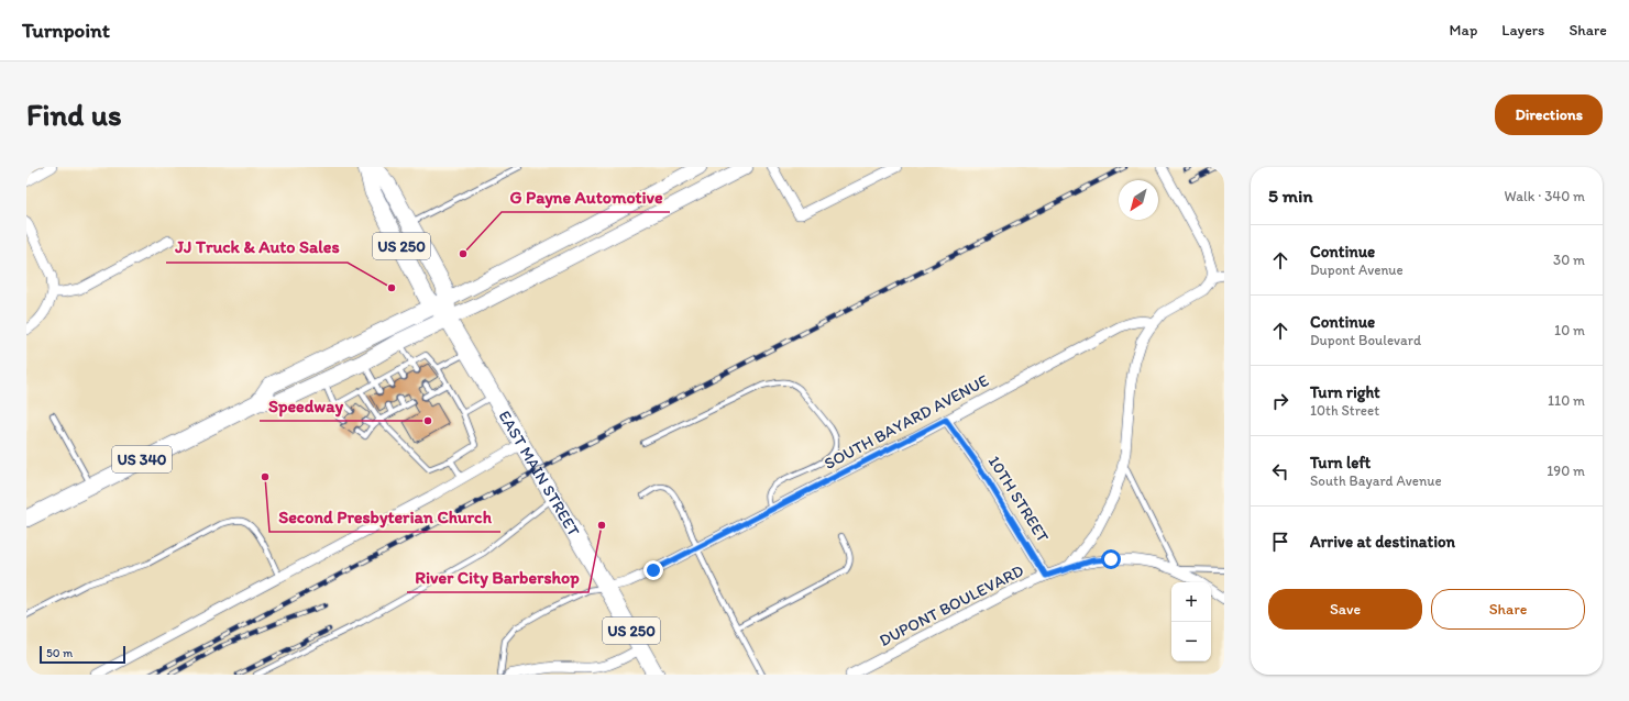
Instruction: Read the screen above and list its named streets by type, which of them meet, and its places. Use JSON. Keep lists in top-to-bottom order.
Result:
{
  "streets": {
    "main road": ["US 250", "US 340", "EAST MAIN STREET"],
    "street": ["SOUTH BAYARD AVENUE", "10TH STREET", "DUPONT BOULEVARD"]
  },
  "crossings": [
    ["US 250", "US 340"],
    ["US 250", "EAST MAIN STREET"],
    ["SOUTH BAYARD AVENUE", "EAST MAIN STREET"],
    ["SOUTH BAYARD AVENUE", "10TH STREET"],
    ["US 340", "EAST MAIN STREET"],
    ["10TH STREET", "DUPONT BOULEVARD"]
  ],
  "places": [
    "G Payne Automotive",
    "JJ Truck & Auto Sales",
    "Speedway",
    "Second Presbyterian Church",
    "River City Barbershop"
  ],
  "scale_bar": "50 m",
  "north": "bottom left",
  "page": {
    "header": "Turnpoint",
    "nav": ["Map", "Layers", "Share"],
    "buttons": [
      "Directions",
      ["Save", "Share"]
    ],
    "title": "Find us",
    "heading": ["5 min", "Walk · 340 m"],
    "list": [
      ["Continue", "Dupont Avenue", "30 m"],
      ["Continue", "Dupont Boulevard", "10 m"],
      ["Turn right", "10th Street", "110 m"],
      ["Turn left", "South Bayard Avenue", "190 m"],
      "Arrive at destination"
    ],
    "map_buttons": ["+", "−"],
    "scale": "50 m"
  }
}
